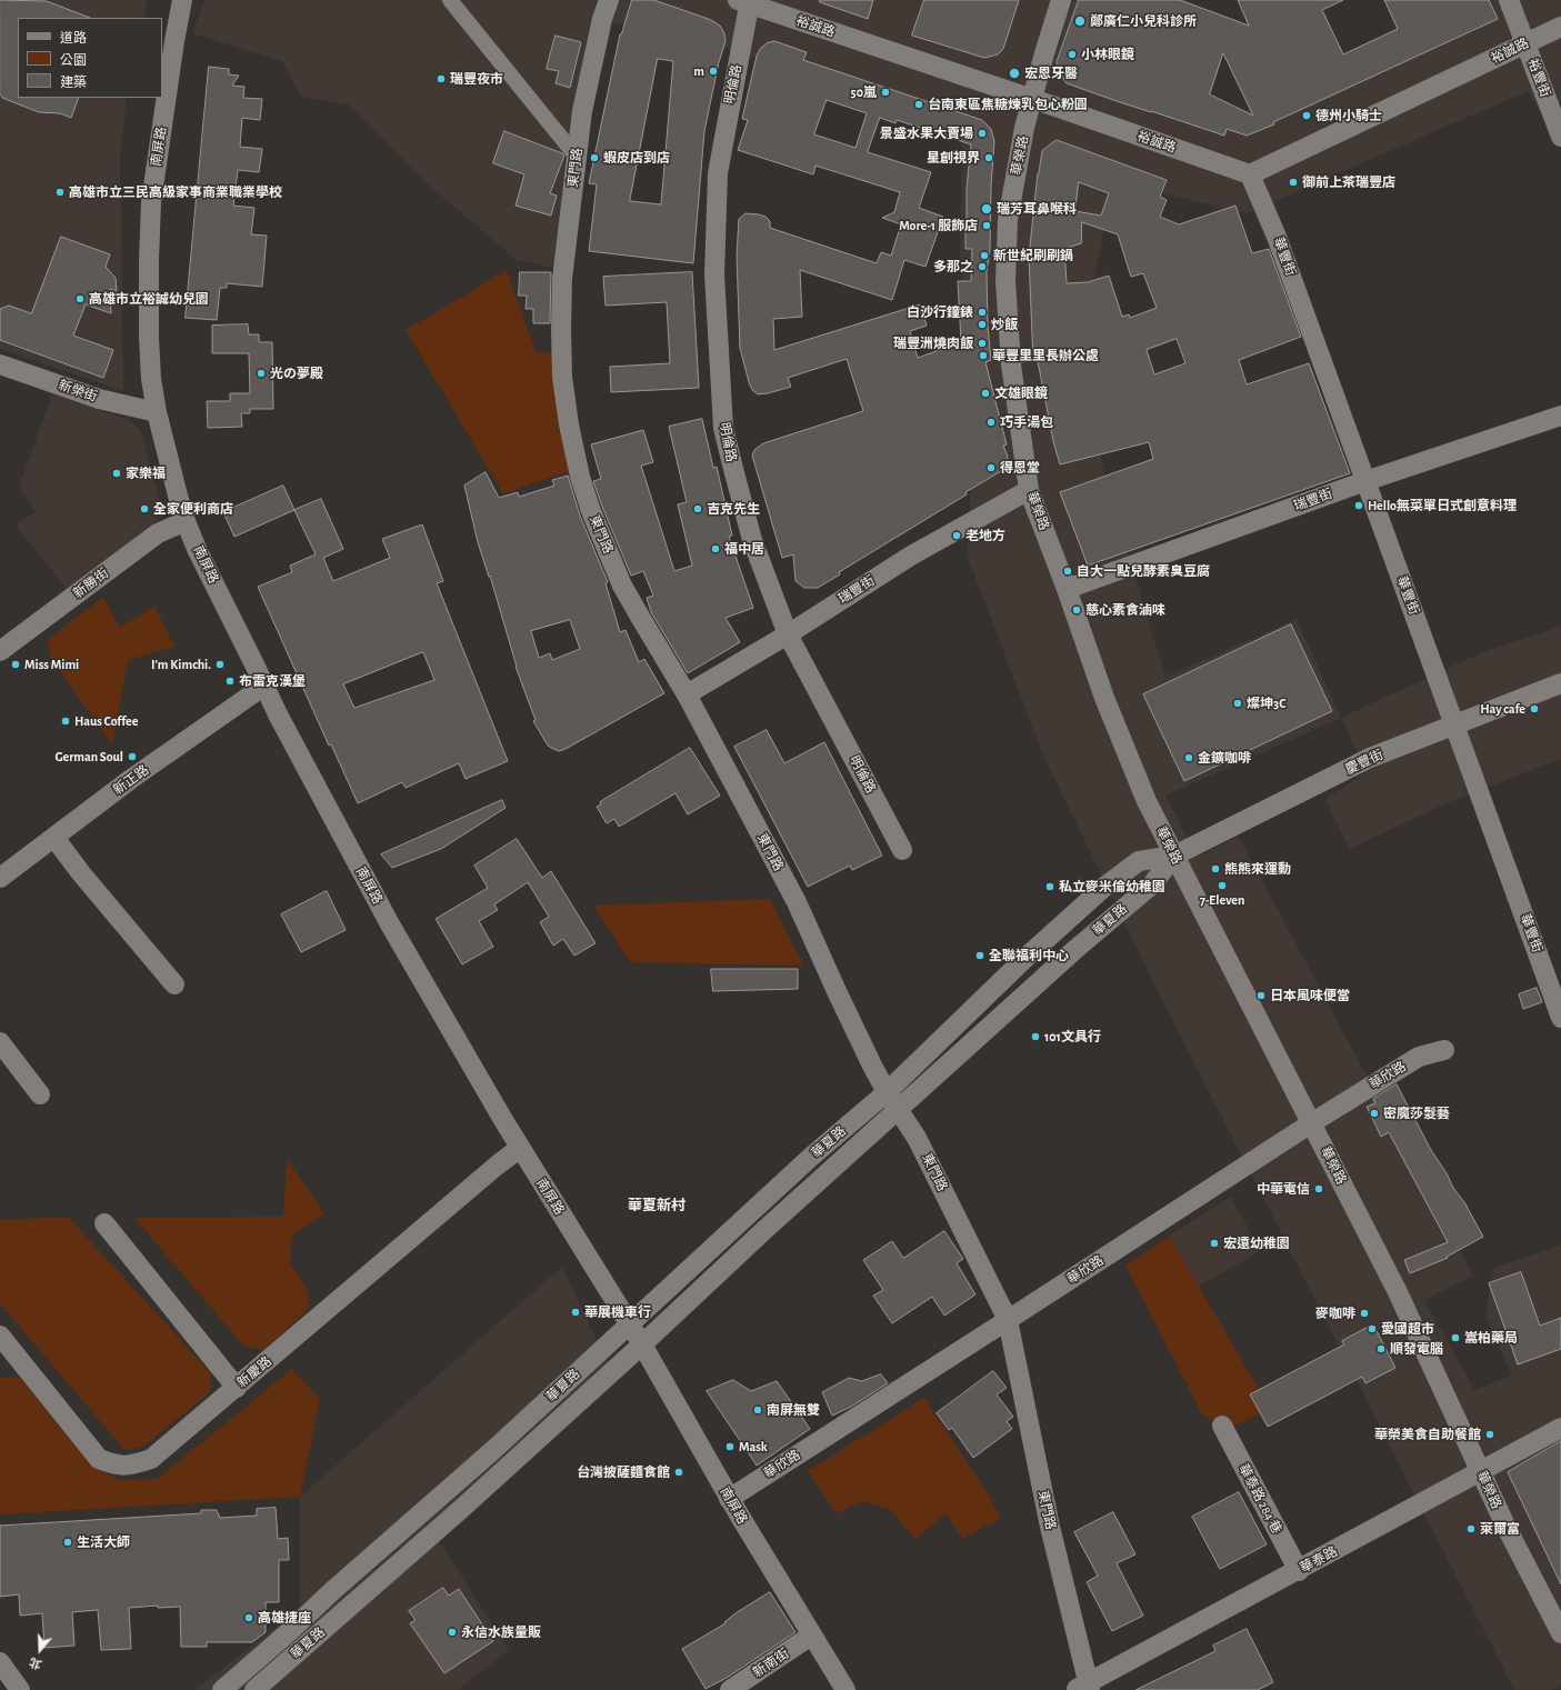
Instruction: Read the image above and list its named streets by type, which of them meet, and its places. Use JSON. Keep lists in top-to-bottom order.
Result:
{
  "streets": {
    "street": [
      "裕誠路",
      "裕豐街",
      "明倫路",
      "南屏路",
      "華榮路",
      "東門路",
      "華豐街",
      "新榮街",
      "瑞豐街",
      "新勝街",
      "慶豐街",
      "新正路",
      "華夏路",
      "華欣路",
      "新慶路",
      "華泰路 284 巷",
      "華泰路",
      "新南街"
    ]
  },
  "crossings": [
    ["裕誠路", "裕豐街"],
    ["裕誠路", "明倫路"],
    ["裕誠路", "華榮路"],
    ["裕誠路", "華豐街"],
    ["明倫路", "瑞豐街"],
    ["南屏路", "新榮街"],
    ["南屏路", "新勝街"],
    ["南屏路", "新正路"],
    ["南屏路", "華夏路"],
    ["南屏路", "華欣路"],
    ["南屏路", "新慶路"],
    ["南屏路", "新南街"],
    ["華榮路", "瑞豐街"],
    ["華榮路", "慶豐街"],
    ["華榮路", "華夏路"],
    ["華榮路", "華欣路"],
    ["華榮路", "華泰路"],
    ["東門路", "瑞豐街"],
    ["東門路", "華夏路"],
    ["東門路", "華欣路"],
    ["東門路", "華泰路"],
    ["華豐街", "瑞豐街"],
    ["華豐街", "慶豐街"],
    ["慶豐街", "華夏路"],
    ["華泰路 284 巷", "華泰路"]
  ],
  "districts": ["華夏新村"],
  "places": [
    "鄭廣仁小兒科診所",
    "小林眼鏡",
    "m",
    "宏恩牙醫",
    "瑞豐夜市",
    "50嵐",
    "台南東區焦糖煉乳包心粉圓",
    "德州小騎士",
    "景盛水果大賣場",
    "蝦皮店到店",
    "星創視界",
    "御前上茶瑞豐店",
    "高雄市立三民高級家事商業職業學校",
    "瑞芳耳鼻喉科",
    "More-1 服飾店",
    "新世紀刷刷鍋",
    "多那之",
    "高雄市立裕誠幼兒園",
    "白沙行鐘錶",
    "炒飯",
    "瑞豐洲燒肉飯",
    "華豐里里長辦公處",
    "光の夢殿",
    "文雄眼鏡",
    "巧手湯包",
    "得恩堂",
    "家樂福",
    "Hello無菜單日式創意料理",
    "全家便利商店",
    "吉克先生",
    "老地方",
    "福中居",
    "自大一點兒酵素臭豆腐",
    "慈心素食滷味",
    "Miss Mimi",
    "I'm Kimchi.",
    "布雷克漢堡",
    "燦坤3C",
    "Hay cafe",
    "Haus Coffee",
    "German Soul",
    "金鑛咖啡",
    "熊熊來運動",
    "7-Eleven",
    "私立麥米倫幼稚園",
    "全聯福利中心",
    "日本風味便當",
    "101文具行",
    "密魔莎髮藝",
    "中華電信",
    "宏遠幼稚園",
    "華展機車行",
    "麥咖啡",
    "愛國超市",
    "嵩柏藥局",
    "順發電腦",
    "南屏無雙",
    "華榮美食自助餐館",
    "Mask",
    "台灣披薩麵食館",
    "萊爾富",
    "生活大師",
    "高雄捷座",
    "永信水族量販"
  ],
  "legend": ["道路", "公園", "建築"],
  "north": "bottom"
}
